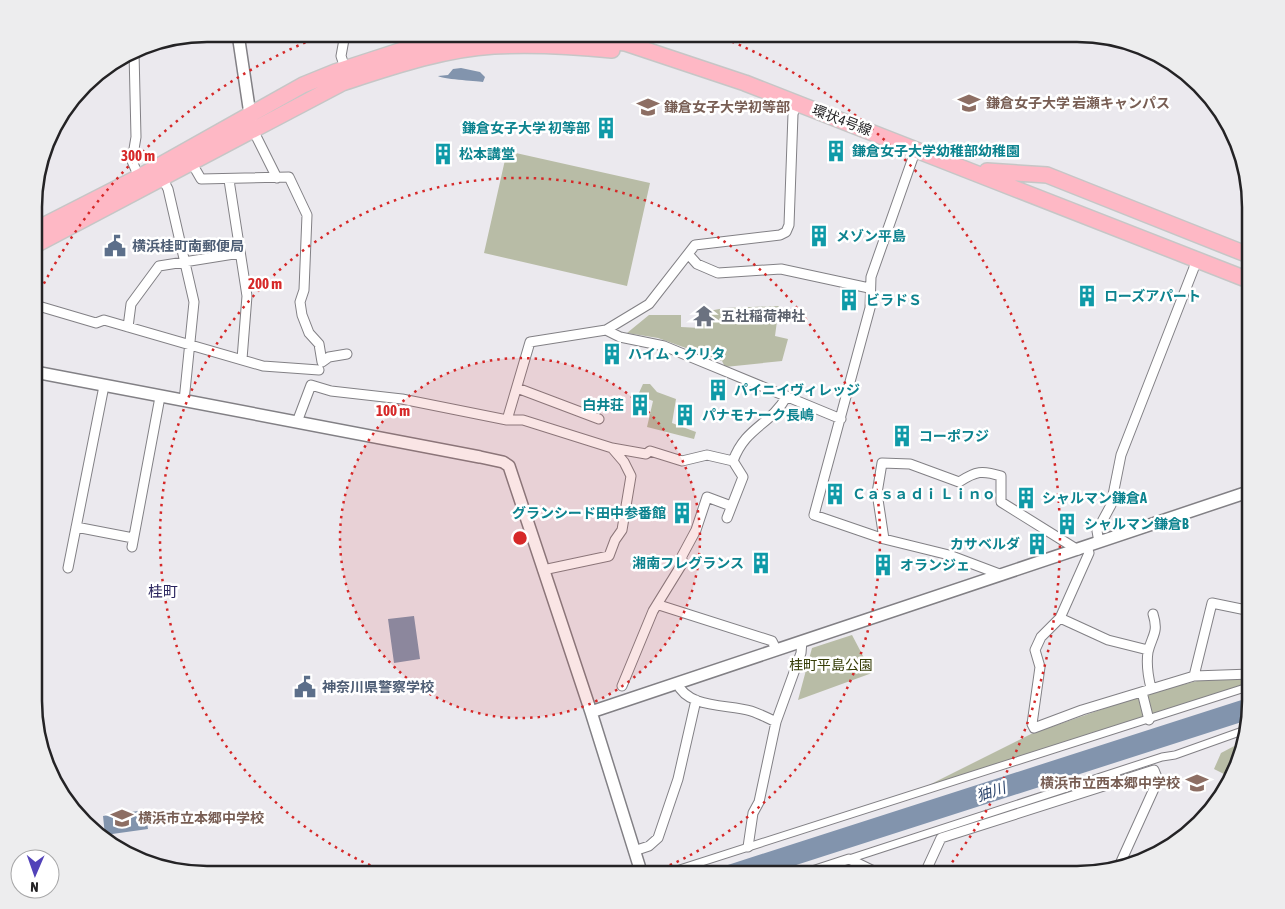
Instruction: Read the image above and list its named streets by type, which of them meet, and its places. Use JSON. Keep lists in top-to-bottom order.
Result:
{
  "streets": {
    "main road": ["環状4号線"]
  },
  "districts": ["桂町"],
  "water": ["㹨川"],
  "parks": ["桂町平島公園"],
  "places": {
    "school or university": [
      "鎌倉女子大学 岩瀬キャンパス",
      "鎌倉女子大学初等部",
      "横浜市立西本郷中学校",
      "横浜市立本郷中学校"
    ],
    "building": [
      "鎌倉女子大学 初等部",
      "鎌倉女子大学幼稚部幼稚園",
      "松本講堂",
      "メゾン平島",
      "ローズアパート",
      "ビラドＳ",
      "ハイム・クリタ",
      "パイニイヴィレッジ",
      "白井荘",
      "パナモナーク長嶋",
      "コーポフジ",
      "Ｃａｓａ ｄｉ Ｌｉｎｏ",
      "シャルマン鎌倉A",
      "グランシード田中参番館",
      "シャルマン鎌倉B",
      "カサベルダ",
      "湘南フレグランス",
      "オランジェ"
    ],
    "public building": ["横浜桂町南郵便局", "神奈川県警察学校"],
    "temple": ["五社稲荷神社"]
  },
  "north": "bottom",
  "rings": ["300 m", "200 m", "100 m"]
}
